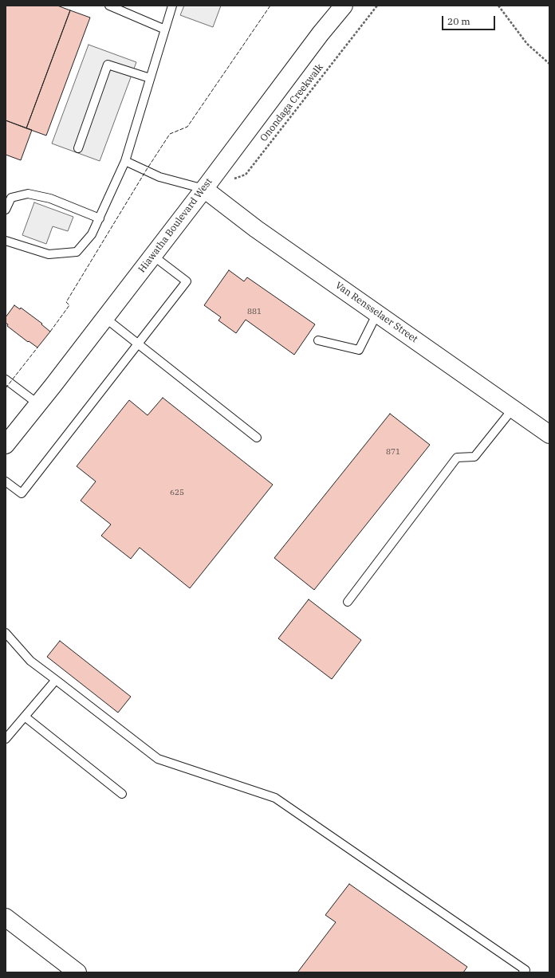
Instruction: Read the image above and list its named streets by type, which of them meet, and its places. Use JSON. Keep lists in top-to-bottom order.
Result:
{
  "streets": {
    "main road": ["Hiawatha Boulevard West", "Van Rensselaer Street"],
    "path": ["Onondaga Creekwalk"]
  },
  "crossings": [
    ["Hiawatha Boulevard West", "Van Rensselaer Street"]
  ],
  "house_numbers": ["881", "871", "625"],
  "scale_bar": "20 m"
}
